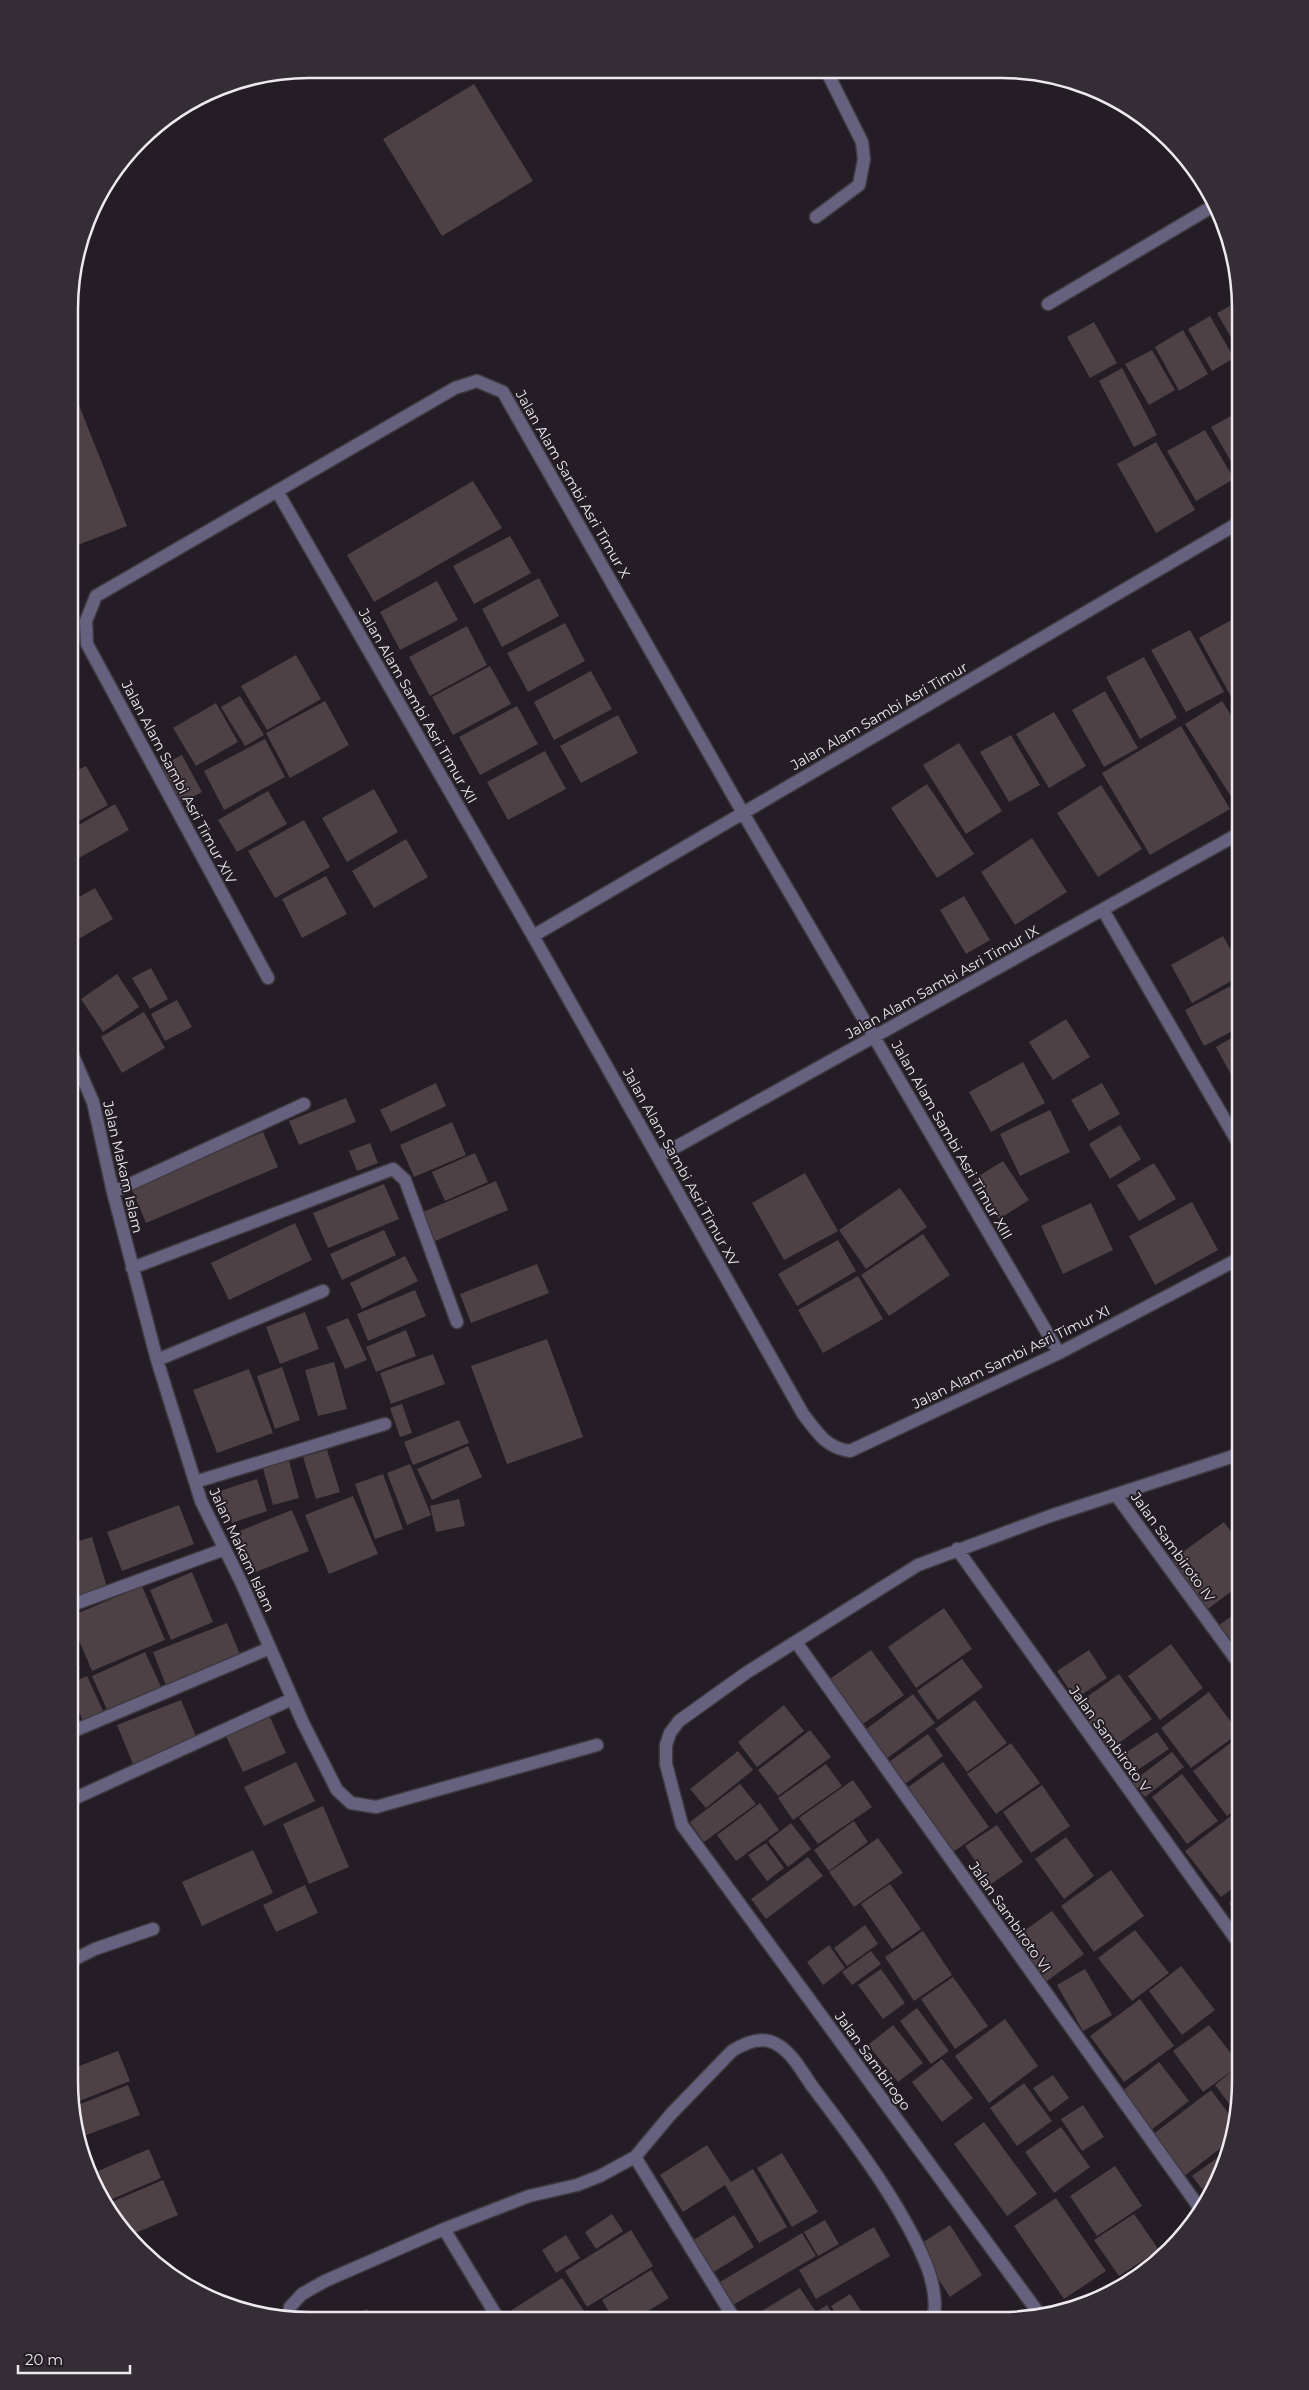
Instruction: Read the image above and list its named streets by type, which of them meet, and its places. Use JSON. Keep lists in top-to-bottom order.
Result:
{
  "streets": {
    "street": [
      "Jalan Alam Sambi Asri Timur X",
      "Jalan Alam Sambi Asri Timur XII",
      "Jalan Alam Sambi Asri Timur",
      "Jalan Alam Sambi Asri Timur XIV",
      "Jalan Alam Sambi Asri Timur IX",
      "Jalan Alam Sambi Asri Timur XIII",
      "Jalan Makam Islam",
      "Jalan Alam Sambi Asri Timur XV",
      "Jalan Alam Sambi Asri Timur XI",
      "Jalan Sambiroto IV",
      "Jalan Sambiroto V",
      "Jalan Sambiroto VI",
      "Jalan Sambirogo"
    ]
  },
  "crossings": [
    ["Jalan Alam Sambi Asri Timur X", "Jalan Alam Sambi Asri Timur XII"],
    ["Jalan Alam Sambi Asri Timur X", "Jalan Alam Sambi Asri Timur"],
    ["Jalan Alam Sambi Asri Timur X", "Jalan Alam Sambi Asri Timur XIV"],
    ["Jalan Alam Sambi Asri Timur X", "Jalan Alam Sambi Asri Timur XIII"],
    ["Jalan Alam Sambi Asri Timur XII", "Jalan Alam Sambi Asri Timur"],
    ["Jalan Alam Sambi Asri Timur XII", "Jalan Alam Sambi Asri Timur XV"],
    ["Jalan Alam Sambi Asri Timur", "Jalan Alam Sambi Asri Timur XIII"],
    ["Jalan Alam Sambi Asri Timur", "Jalan Alam Sambi Asri Timur XV"],
    ["Jalan Alam Sambi Asri Timur IX", "Jalan Alam Sambi Asri Timur XIII"],
    ["Jalan Alam Sambi Asri Timur IX", "Jalan Alam Sambi Asri Timur XV"],
    ["Jalan Alam Sambi Asri Timur XIII", "Jalan Alam Sambi Asri Timur XI"],
    ["Jalan Alam Sambi Asri Timur XV", "Jalan Alam Sambi Asri Timur XI"],
    ["Jalan Sambiroto VI", "Jalan Sambirogo"]
  ],
  "scale_bar": "20 m"
}
